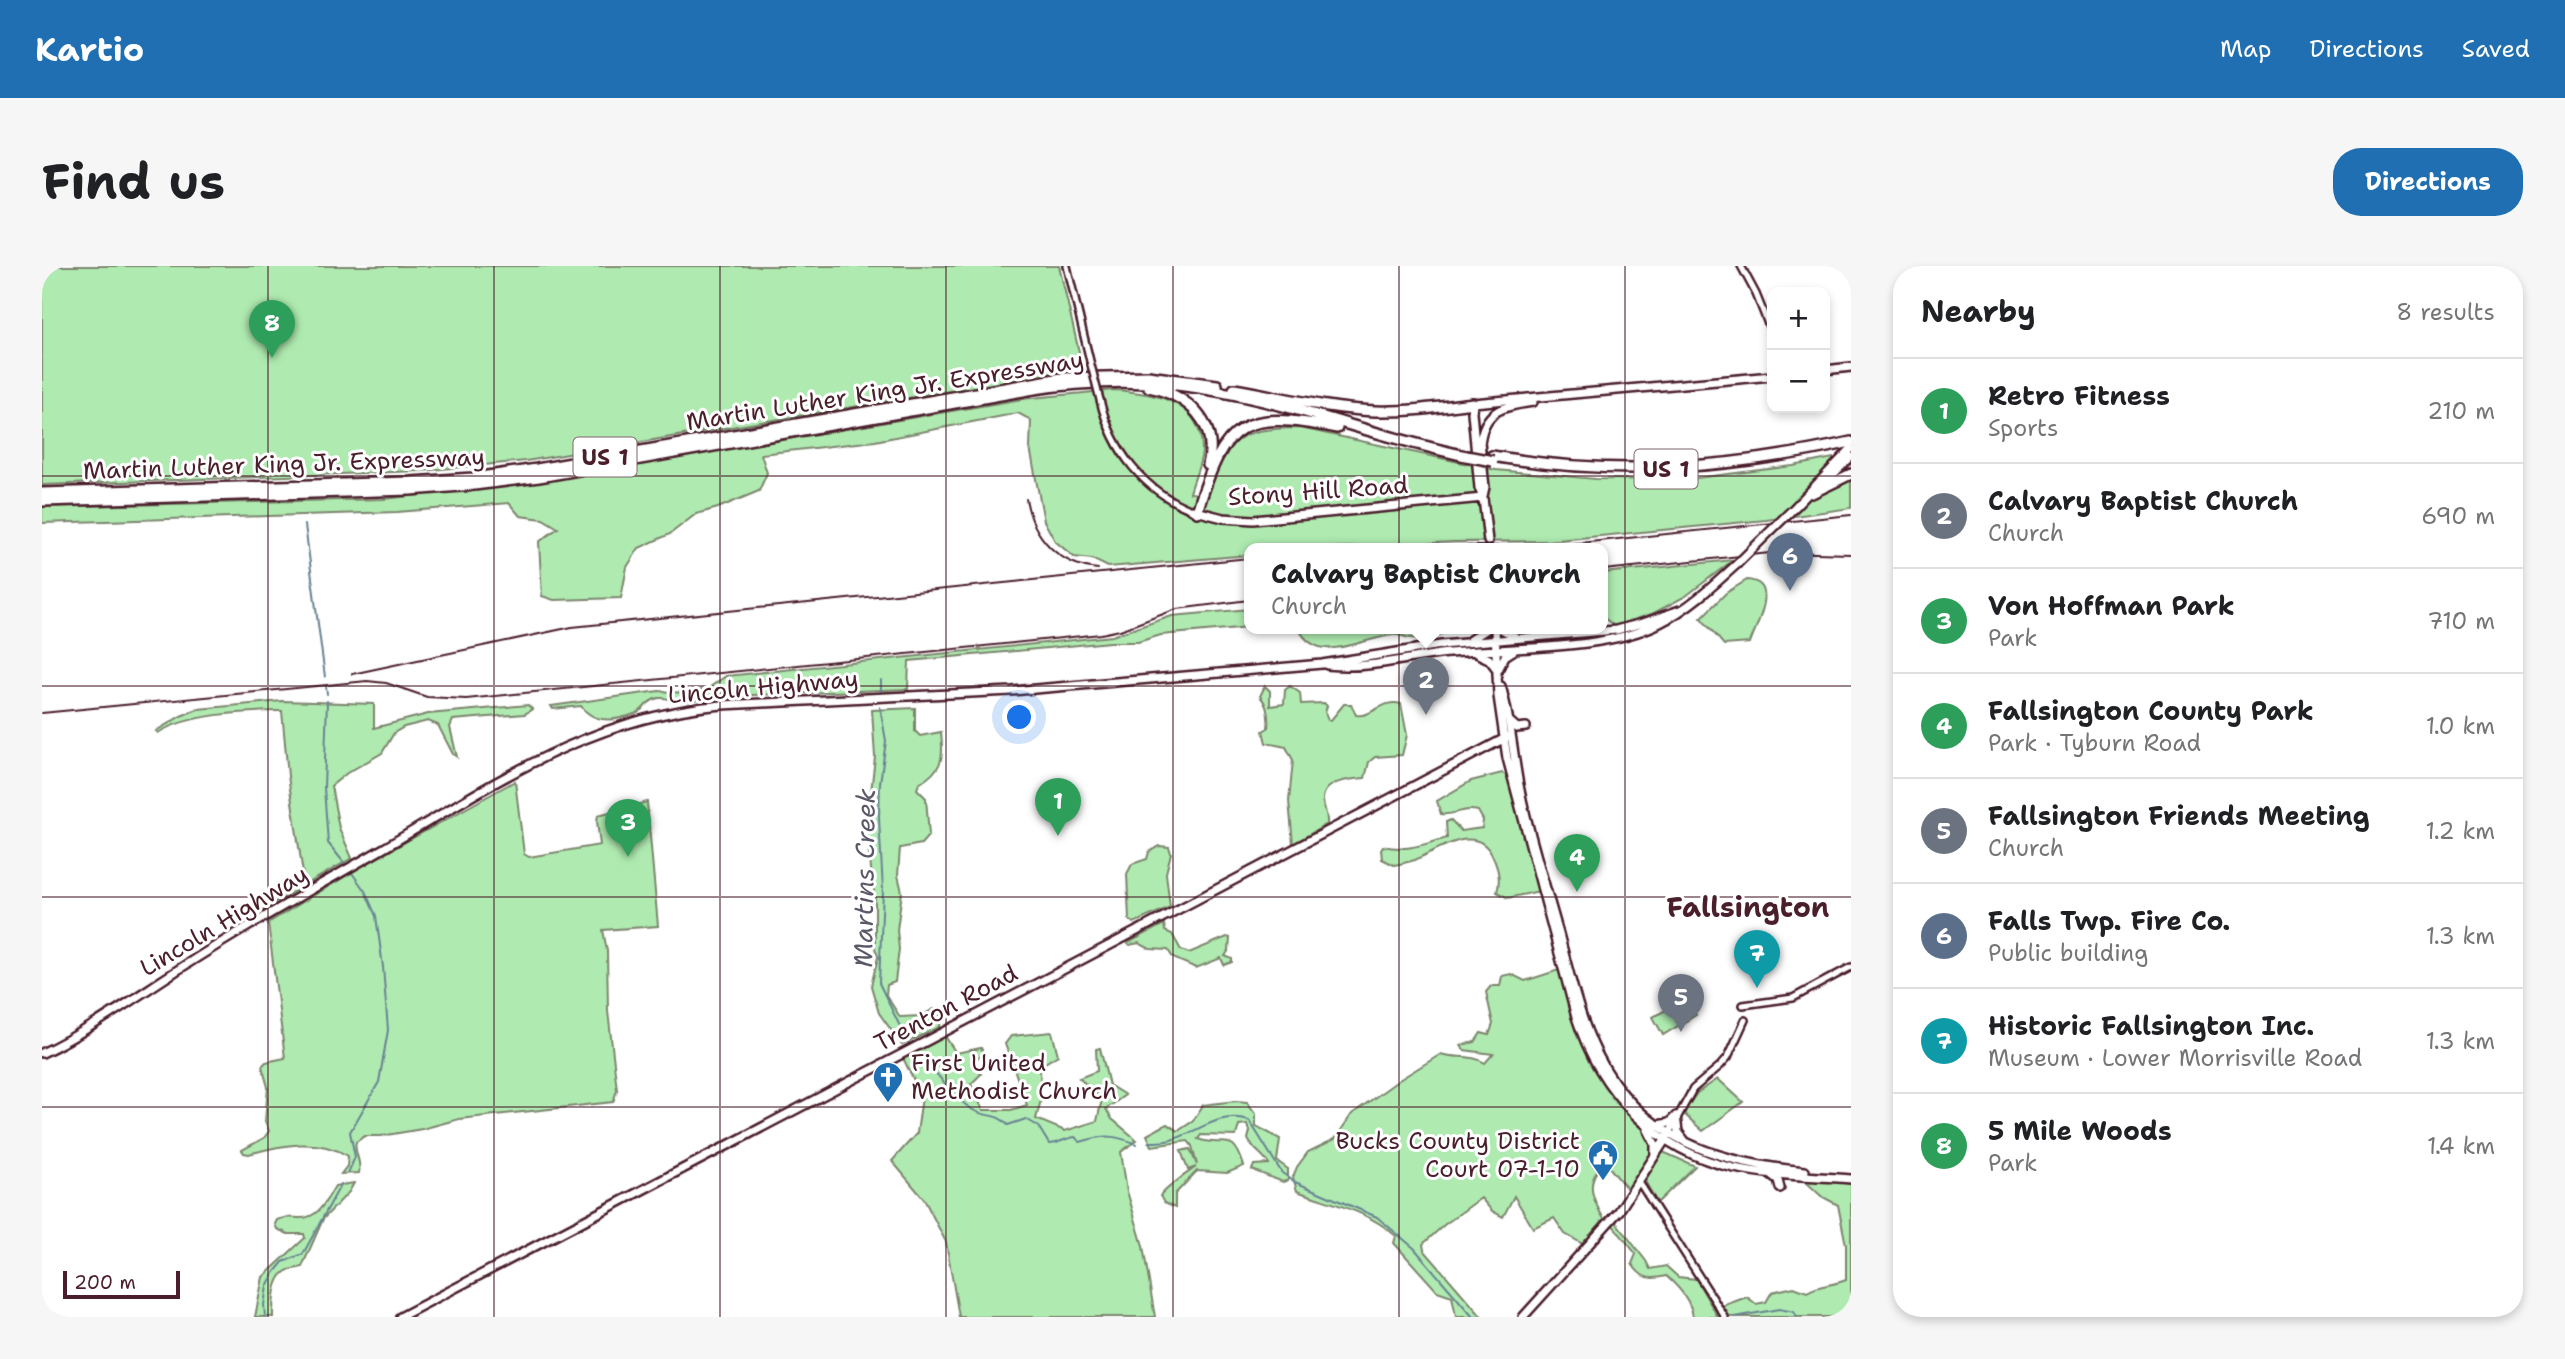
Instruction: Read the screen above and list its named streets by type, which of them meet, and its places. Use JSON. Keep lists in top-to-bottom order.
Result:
{
  "streets": {
    "highway": ["Martin Luther King Jr. Expressway", "US 1"],
    "main road": ["Stony Hill Road", "Lincoln Highway", "Trenton Road"]
  },
  "crossings": [
    ["Martin Luther King Jr. Expressway", "Lincoln Highway"]
  ],
  "districts": ["Fallsington"],
  "water": ["Martins Creek"],
  "places": {
    "church": ["First United Methodist Church"],
    "public building": ["Bucks County District Court 07-1-10"]
  },
  "scale_bar": "200 m",
  "page": {
    "header": "Kartio",
    "nav": ["Map", "Directions", "Saved"],
    "buttons": "Directions",
    "title": "Find us",
    "heading": ["Nearby", "8 results"],
    "map_buttons": ["+", "−"],
    "pins": [
      "8",
      "6",
      "2",
      "1",
      "3",
      "4",
      "7",
      "5"
    ],
    "list": [
      {
        "mark": "1",
        "name": "Retro Fitness",
        "note": "Sports",
        "value": "210 m"
      },
      {
        "mark": "2",
        "name": "Calvary Baptist Church",
        "note": "Church",
        "value": "690 m"
      },
      {
        "mark": "3",
        "name": "Von Hoffman Park",
        "note": "Park",
        "value": "710 m"
      },
      {
        "mark": "4",
        "name": "Fallsington County Park",
        "note": "Park · Tyburn Road",
        "value": "1.0 km"
      },
      {
        "mark": "5",
        "name": "Fallsington Friends Meeting",
        "note": "Church",
        "value": "1.2 km"
      },
      {
        "mark": "6",
        "name": "Falls Twp. Fire Co.",
        "note": "Public building",
        "value": "1.3 km"
      },
      {
        "mark": "7",
        "name": "Historic Fallsington Inc.",
        "note": "Museum · Lower Morrisville Road",
        "value": "1.3 km"
      },
      {
        "mark": "8",
        "name": "5 Mile Woods",
        "note": "Park",
        "value": "1.4 km"
      }
    ],
    "popup": ["Calvary Baptist Church", "Church"],
    "scale": "200 m"
  }
}
